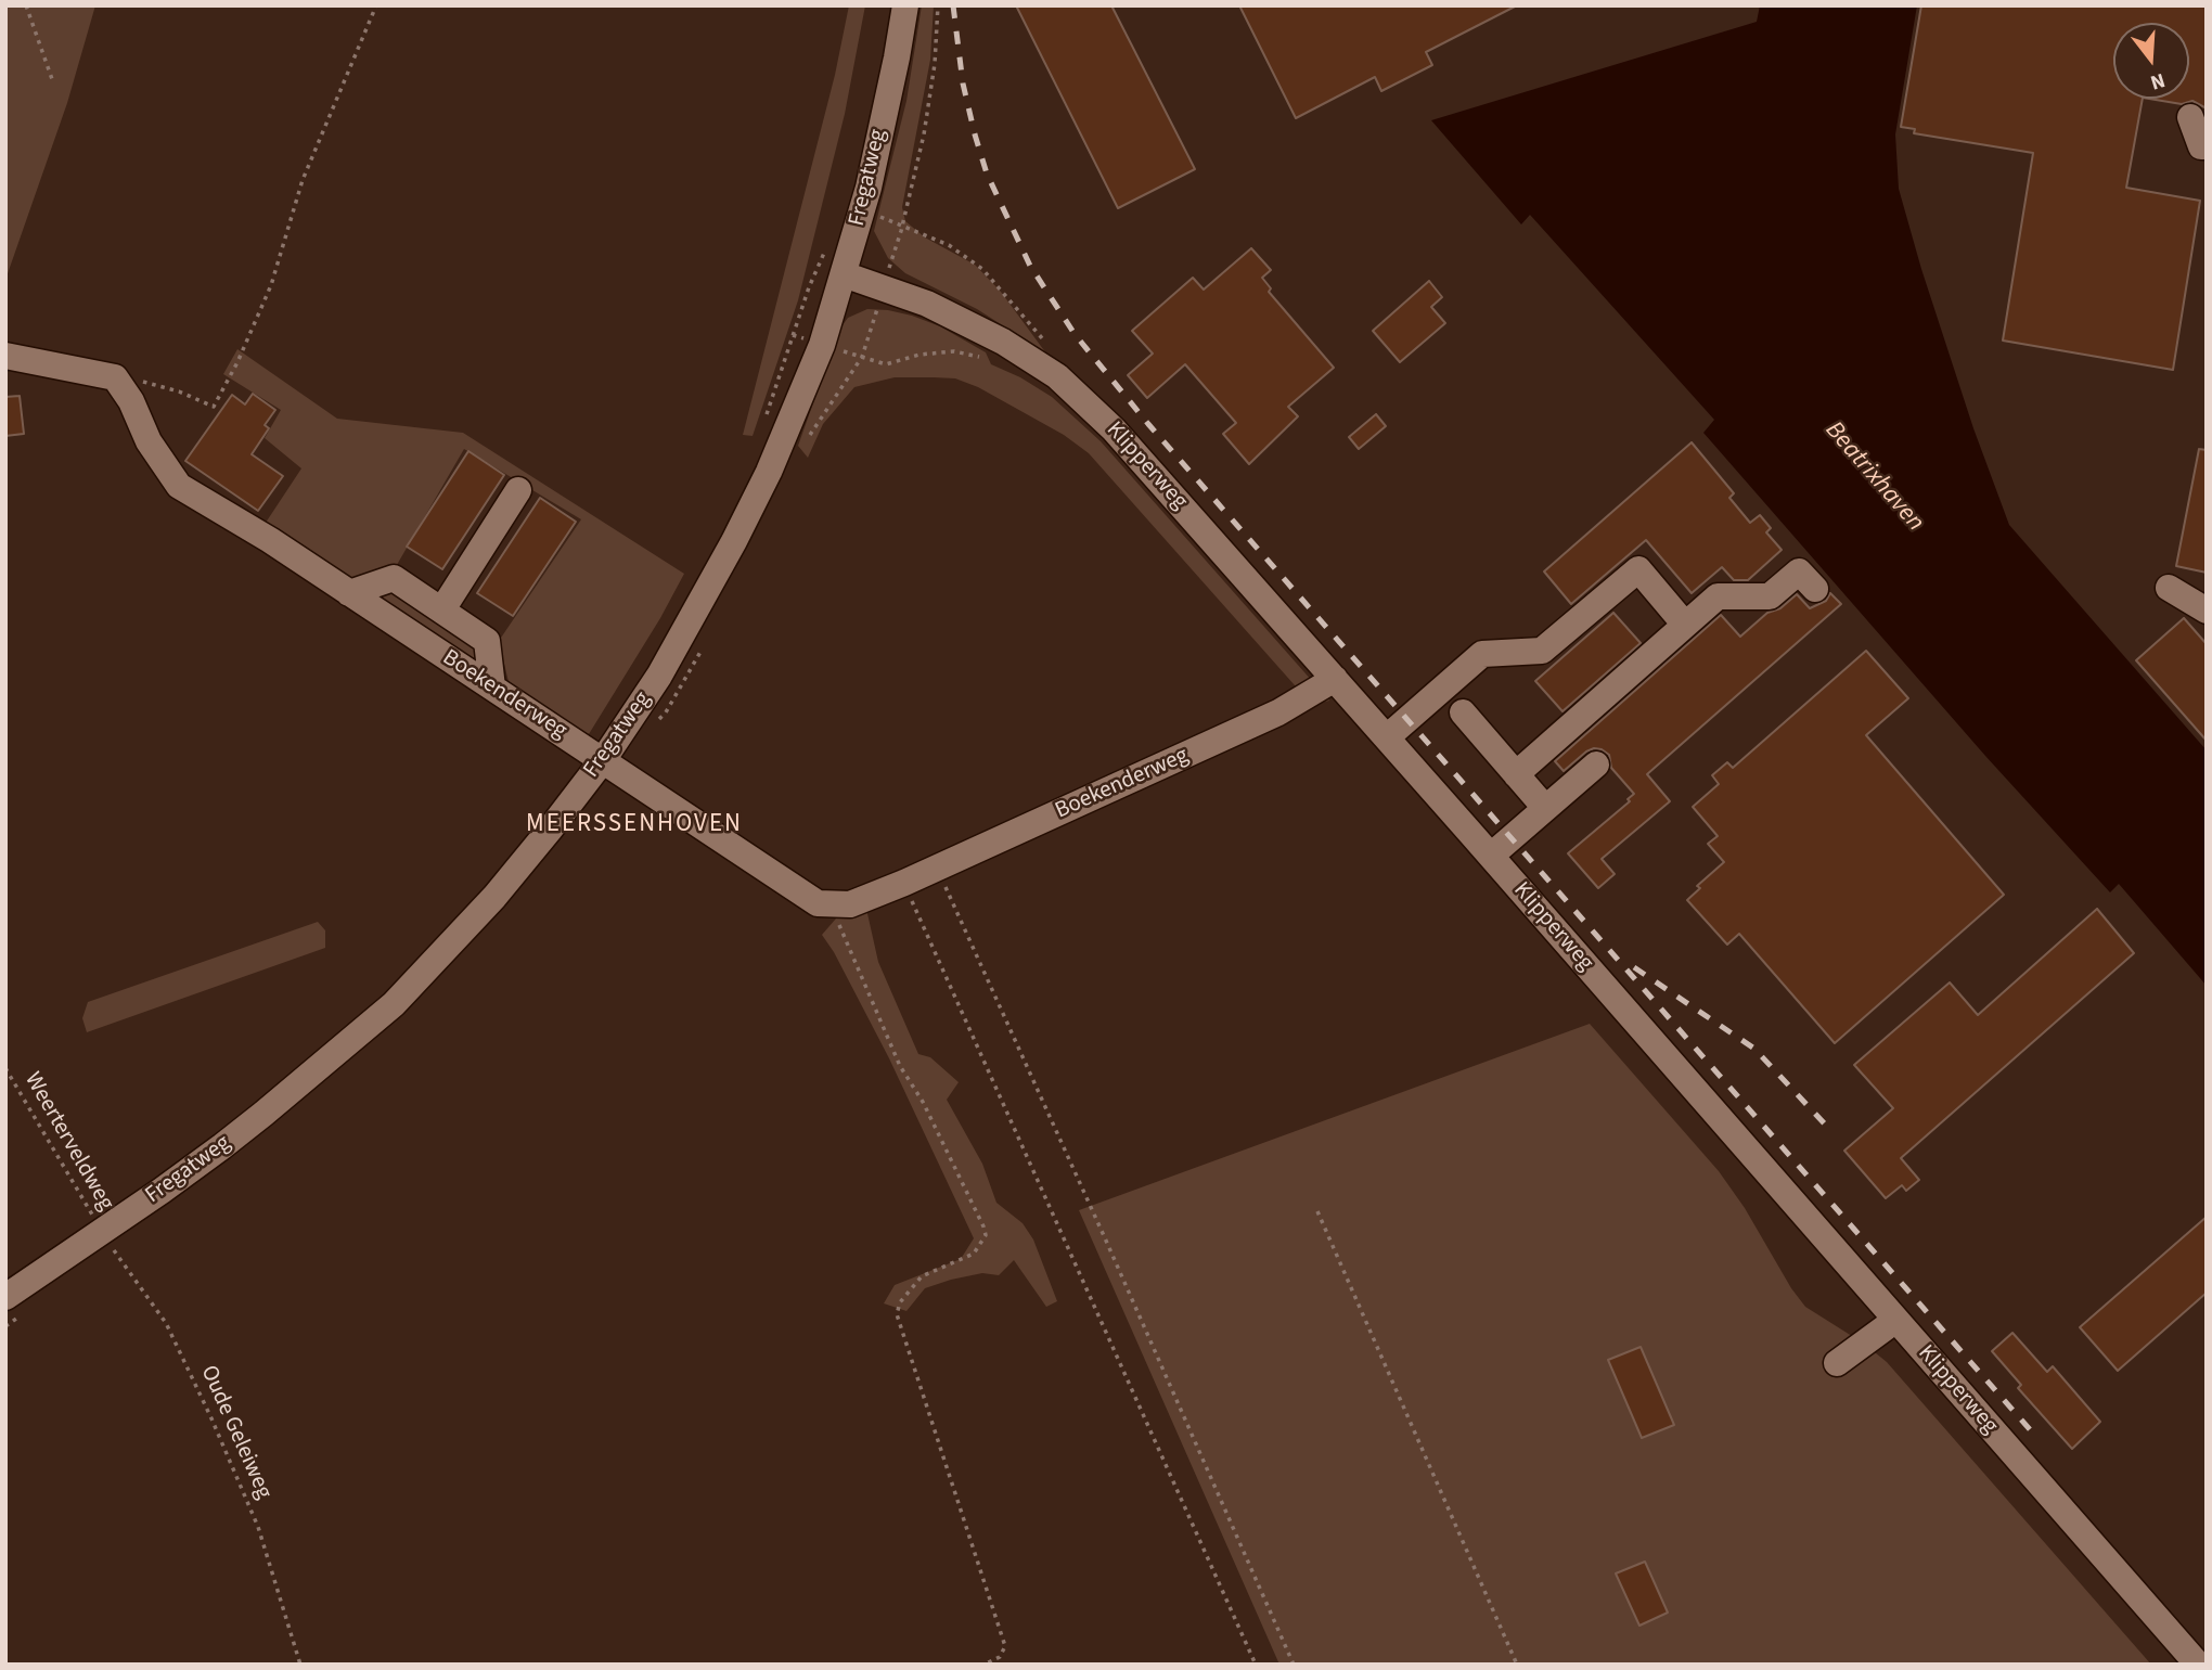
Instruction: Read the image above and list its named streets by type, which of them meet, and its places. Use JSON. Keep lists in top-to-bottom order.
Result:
{
  "streets": {
    "street": ["Fregatweg", "Klipperweg", "Boekenderweg"],
    "path": ["Weerterveldweg", "Oude Geleiweg"]
  },
  "crossings": [
    ["Fregatweg", "Klipperweg"],
    ["Fregatweg", "Boekenderweg"],
    ["Fregatweg", "Weerterveldweg"],
    ["Fregatweg", "Oude Geleiweg"],
    ["Klipperweg", "Boekenderweg"],
    ["Weerterveldweg", "Oude Geleiweg"]
  ],
  "districts": ["MEERSSENHOVEN"],
  "water": ["Beatrixhaven"],
  "north": "bottom"
}
